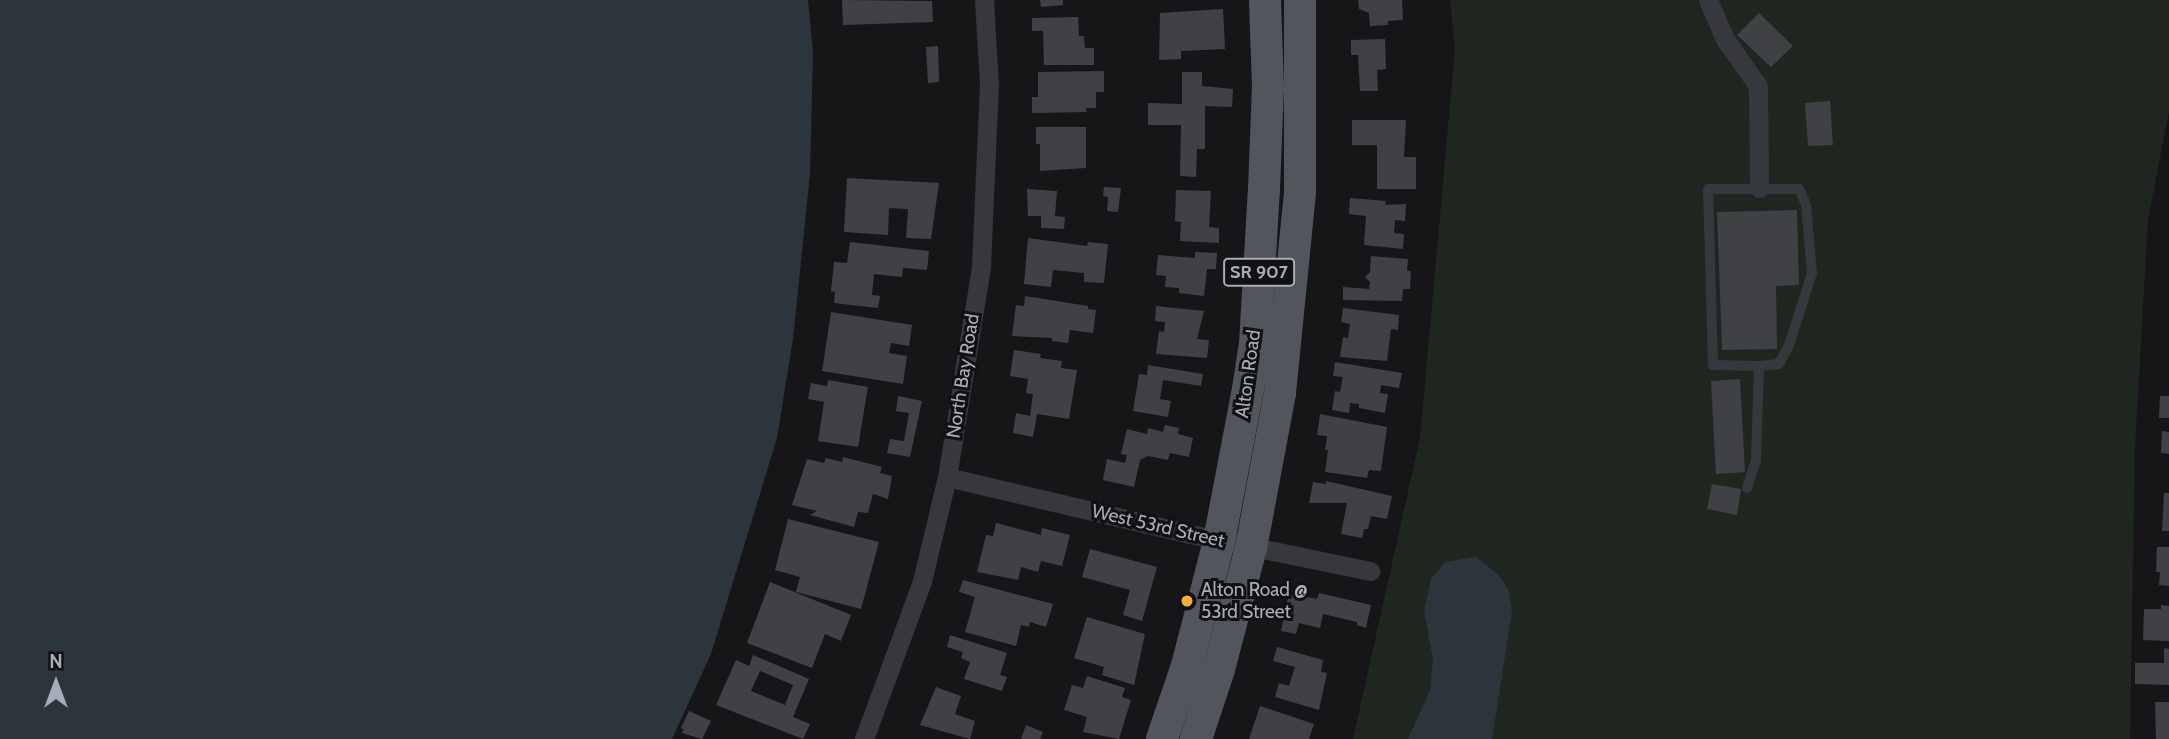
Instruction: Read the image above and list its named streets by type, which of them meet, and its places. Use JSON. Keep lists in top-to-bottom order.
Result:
{
  "streets": {
    "main road": ["SR 907", "Alton Road"],
    "street": ["North Bay Road", "West 53rd Street"]
  },
  "crossings": [
    ["Alton Road", "West 53rd Street"],
    ["North Bay Road", "West 53rd Street"]
  ],
  "places": ["Alton Road @ 53rd Street"],
  "north": "top"
}
